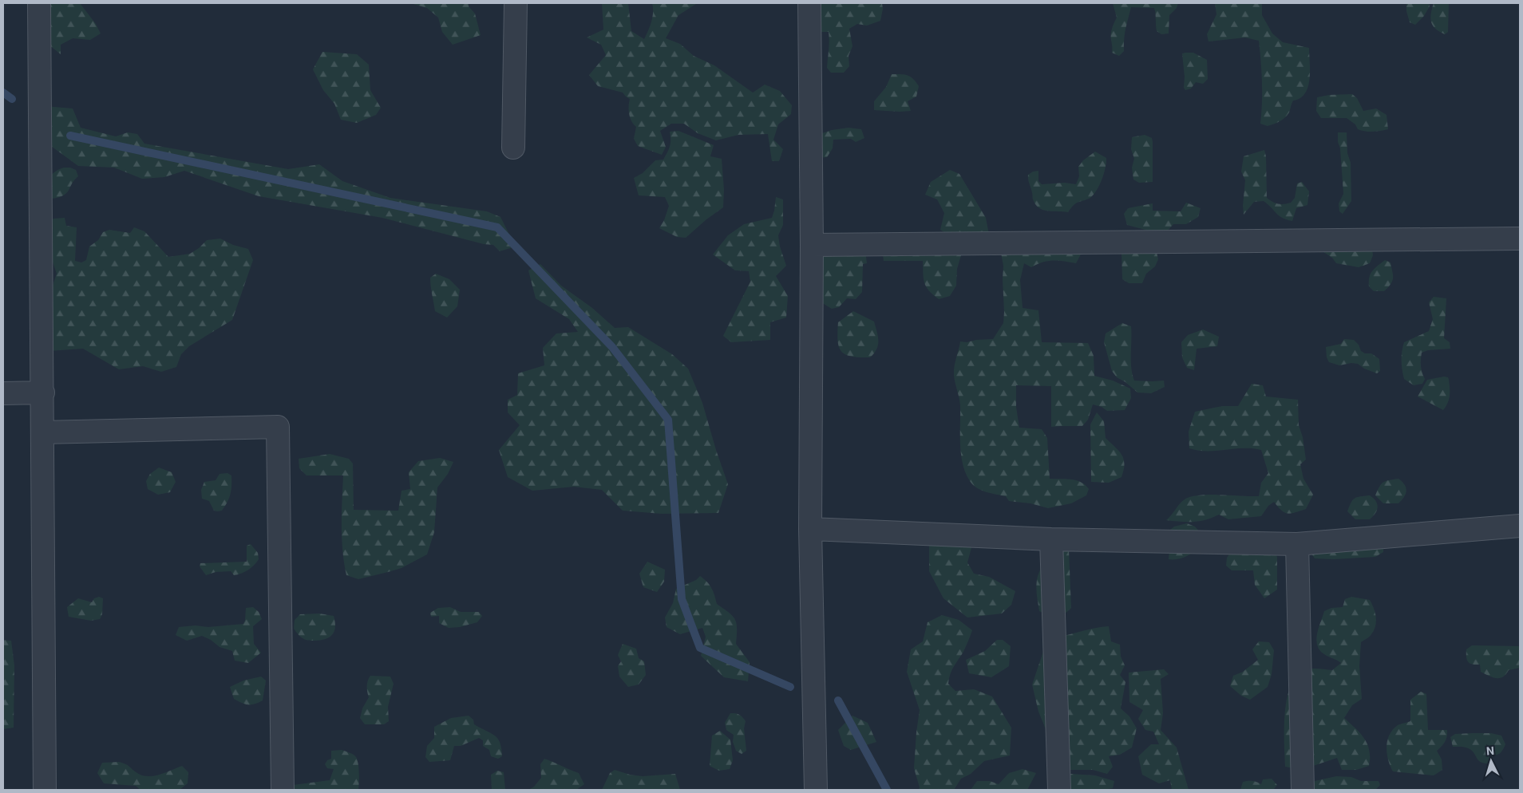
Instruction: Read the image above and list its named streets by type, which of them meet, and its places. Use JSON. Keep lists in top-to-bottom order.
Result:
{
  "north": "top"
}
